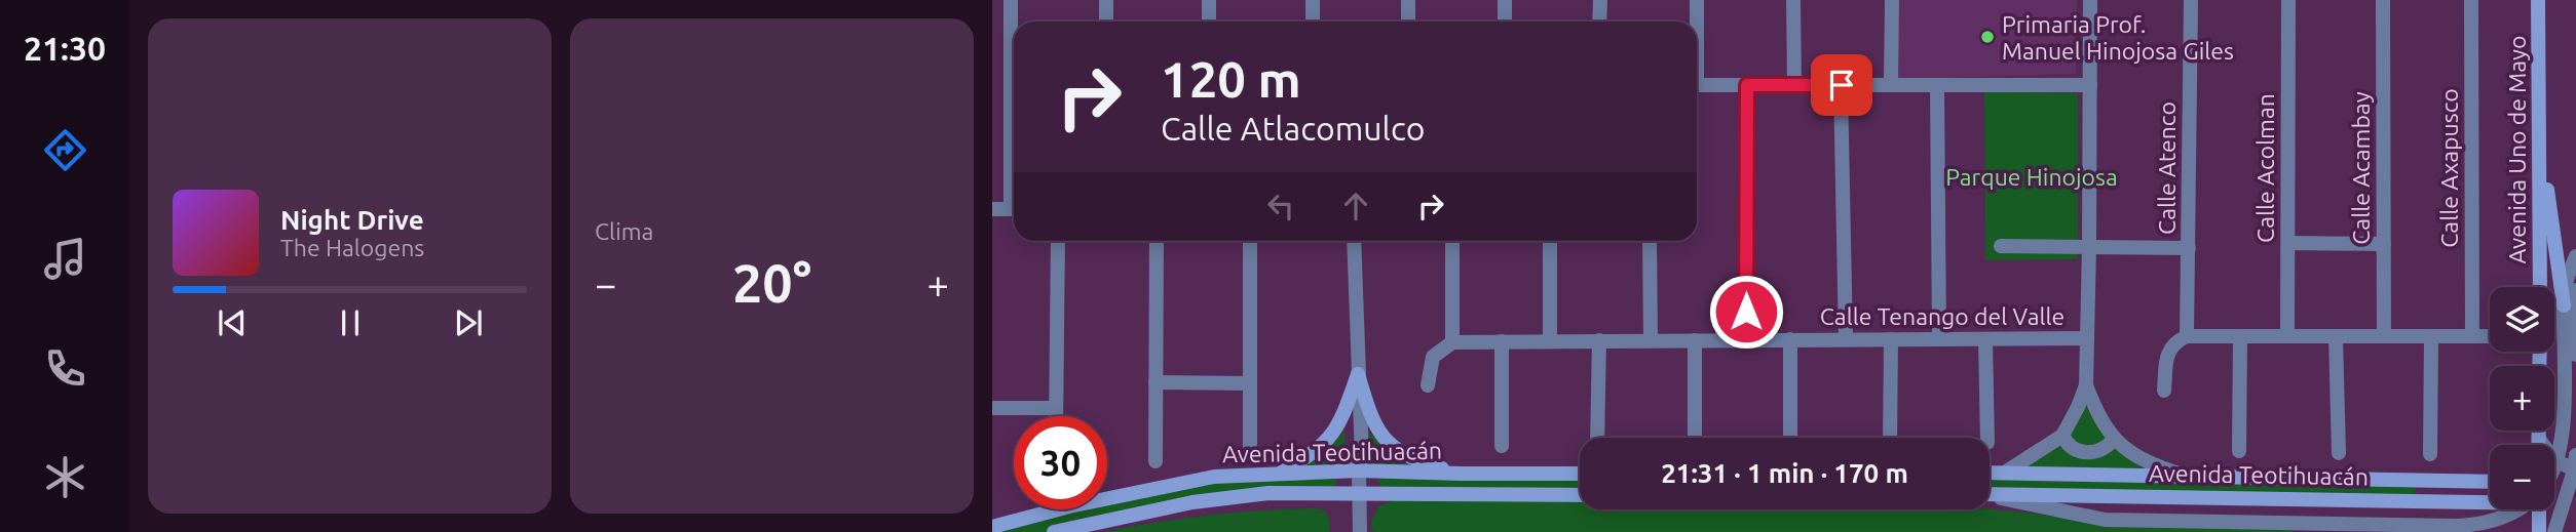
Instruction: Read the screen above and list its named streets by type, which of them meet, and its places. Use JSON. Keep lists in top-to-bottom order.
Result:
{
  "streets": {
    "main road": ["Avenida Uno de Mayo", "Avenida Teotihuacán"],
    "street": [
      "Calle Atenco",
      "Calle Acolman",
      "Calle Acambay",
      "Calle Axapusco",
      "Calle Tenango del Valle"
    ]
  },
  "parks": ["Parque Hinojosa"],
  "places": ["Primaria Prof. Manuel Hinojosa Giles"],
  "page": {
    "tabs": "21:30",
    "tile": "Clima",
    "turn": ["120 m", "Calle Atlacomulco"],
    "song": ["Night Drive", "The Halogens"],
    "heat": ["−", "20°", "+"],
    "map_buttons": ["+", "−"],
    "limit": "30",
    "trip": "21:31 · 1 min · 170 m"
  }
}
